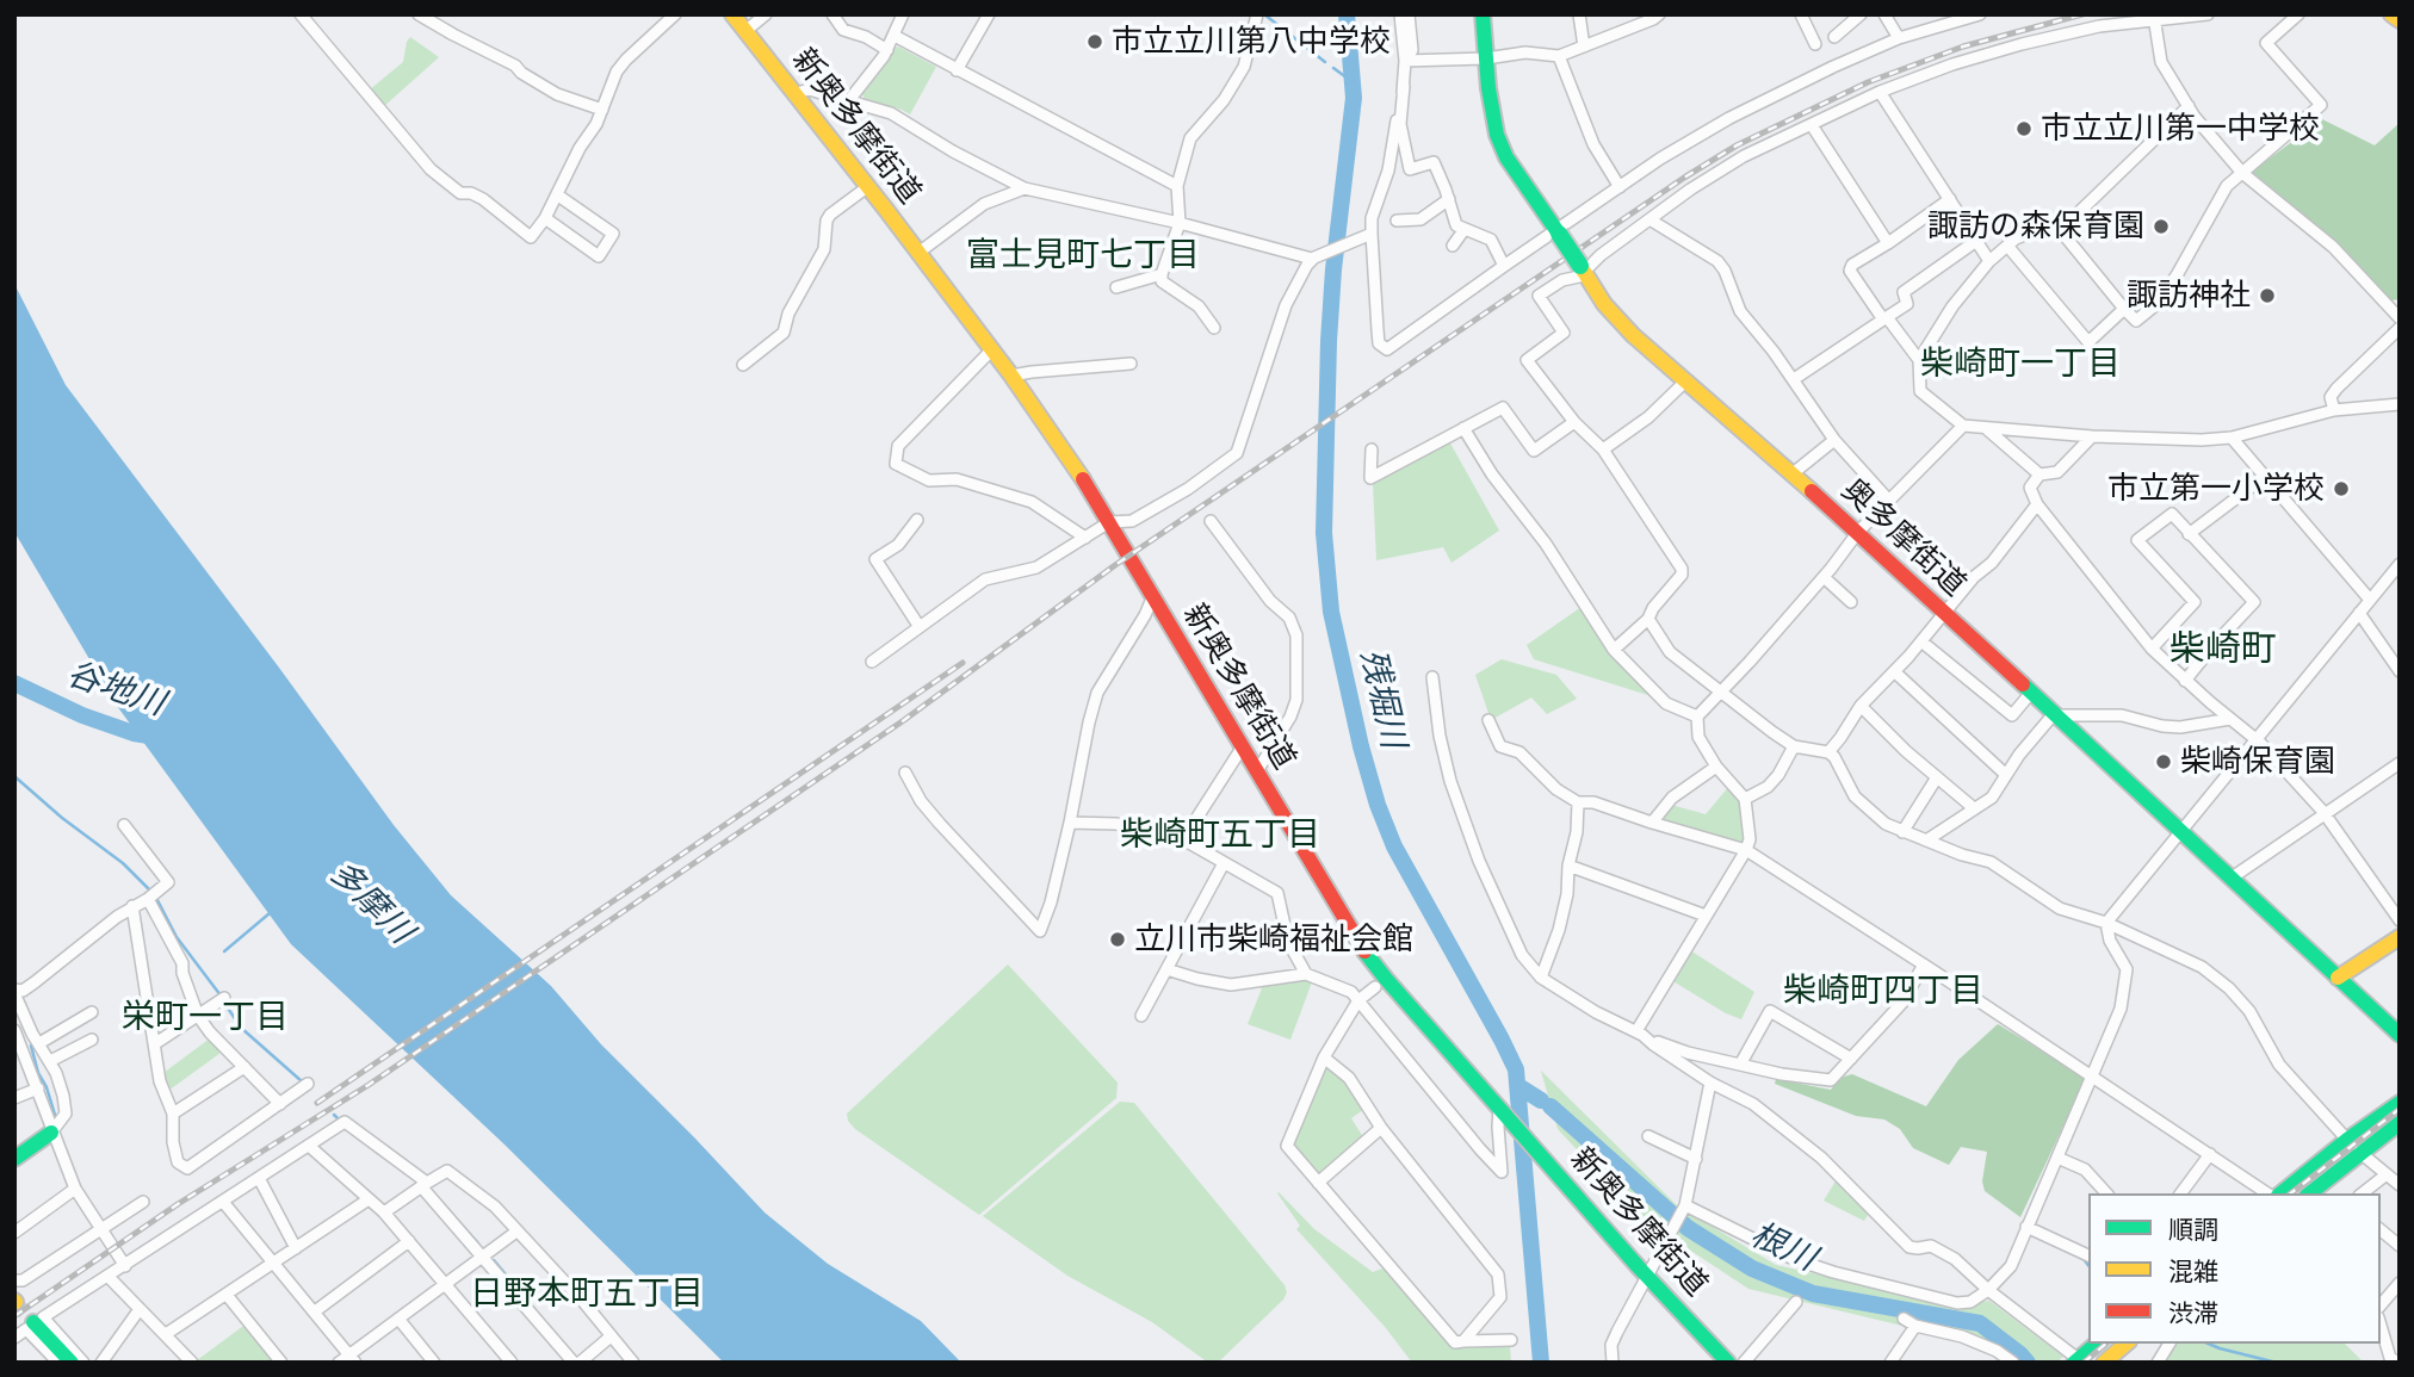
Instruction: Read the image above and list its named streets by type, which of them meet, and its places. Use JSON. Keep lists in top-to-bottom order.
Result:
{
  "streets": {
    "main road": ["新奥多摩街道", "奥多摩街道"]
  },
  "districts": [
    "富士見町七丁目",
    "柴崎町一丁目",
    "柴崎町",
    "柴崎町五丁目",
    "柴崎町四丁目",
    "栄町一丁目",
    "日野本町五丁目"
  ],
  "water": [
    "谷地川",
    "残堀川",
    "多摩川",
    "根川"
  ],
  "places": [
    "市立立川第八中学校",
    "市立立川第一中学校",
    "諏訪の森保育園",
    "諏訪神社",
    "市立第一小学校",
    "柴崎保育園",
    "立川市柴崎福祉会館"
  ],
  "legend": ["順調", "混雑", "渋滞"]
}
